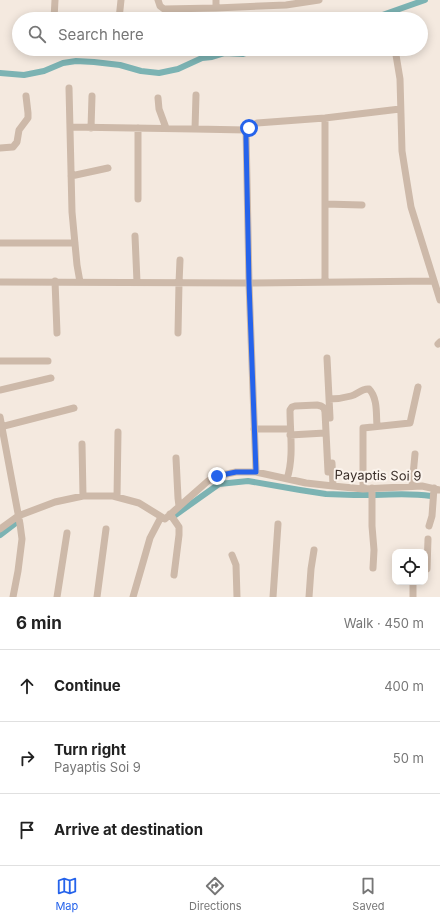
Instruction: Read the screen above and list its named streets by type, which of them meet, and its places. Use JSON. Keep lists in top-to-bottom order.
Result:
{
  "streets": {
    "street": ["Payaptis Soi 9"]
  },
  "page": {
    "search": "Search here",
    "heading": ["6 min", "Walk · 450 m"],
    "list": [
      ["Continue", "400 m"],
      ["Turn right", "Payaptis Soi 9", "50 m"],
      "Arrive at destination"
    ],
    "nav": ["Map", "Directions", "Saved"]
  }
}
